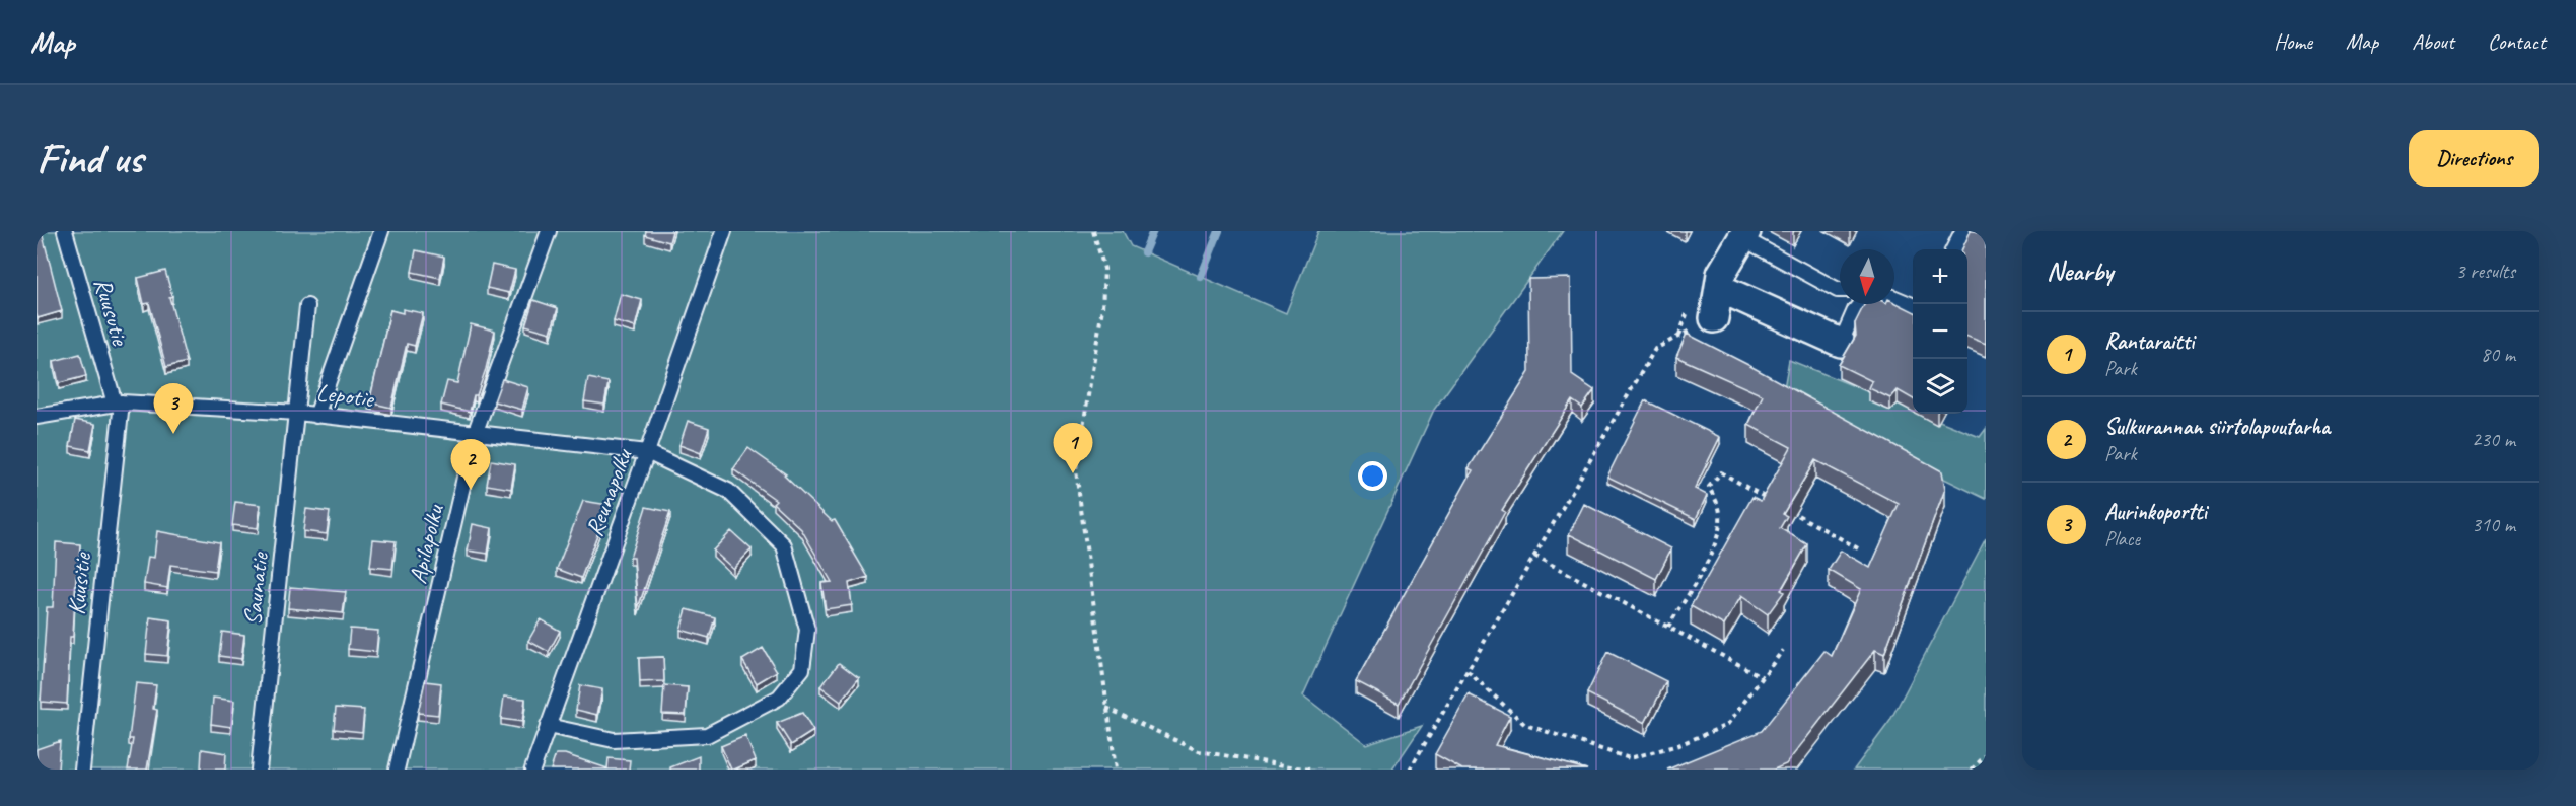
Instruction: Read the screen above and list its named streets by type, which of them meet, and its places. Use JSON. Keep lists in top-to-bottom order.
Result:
{
  "streets": {
    "lane": [
      "Ruusutie",
      "Lepotie",
      "Reunapolku",
      "Apilapolku",
      "Kuusitie",
      "Saunatie"
    ]
  },
  "crossings": [
    ["Ruusutie", "Lepotie"],
    ["Ruusutie", "Kuusitie"],
    ["Lepotie", "Reunapolku"],
    ["Lepotie", "Apilapolku"],
    ["Lepotie", "Kuusitie"],
    ["Lepotie", "Saunatie"]
  ],
  "north": "bottom",
  "page": {
    "header": "Map",
    "nav": [
      "Home",
      "Map",
      "About",
      "Contact"
    ],
    "buttons": "Directions",
    "title": "Find us",
    "heading": ["Nearby", "3 results"],
    "map_buttons": ["+", "−"],
    "list": [
      {
        "mark": "1",
        "name": "Rantaraitti",
        "note": "Park",
        "value": "80 m"
      },
      {
        "mark": "2",
        "name": "Sulkurannan siirtolapuutarha",
        "note": "Park",
        "value": "230 m"
      },
      {
        "mark": "3",
        "name": "Aurinkoportti",
        "note": "Place",
        "value": "310 m"
      }
    ],
    "pins": ["3", "1", "2"]
  }
}
